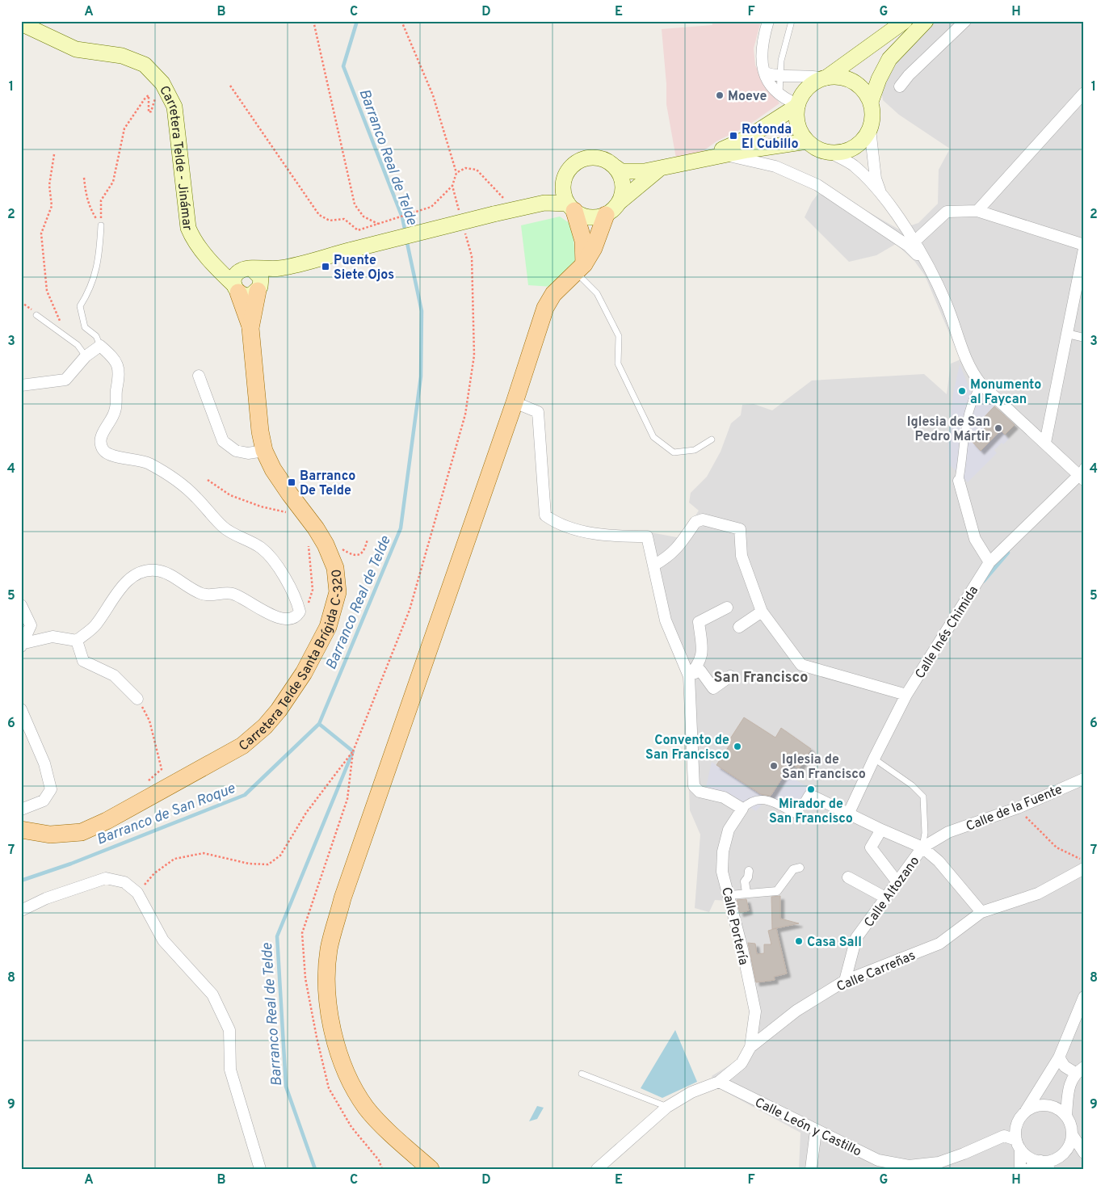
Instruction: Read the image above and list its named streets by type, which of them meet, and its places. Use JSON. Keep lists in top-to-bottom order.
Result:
{
  "streets": {
    "main road": ["Carretera Telde - Jinámar", "Carretera Telde Santa Brígida C-320"],
    "street": [
      "Calle Inés Chimida",
      "Calle de la Fuente",
      "Calle Altozano",
      "Calle Portería",
      "Calle Carreñas",
      "Calle León y Castillo"
    ]
  },
  "crossings": [
    ["Carretera Telde - Jinámar", "Carretera Telde Santa Brígida C-320"],
    ["Calle de la Fuente", "Calle Altozano"],
    ["Calle Altozano", "Calle Carreñas"],
    ["Calle Portería", "Calle Carreñas"],
    ["Calle Carreñas", "Calle León y Castillo"]
  ],
  "districts": ["San Francisco"],
  "water": ["Barranco Real de Telde", "Barranco de San Roque"],
  "places": {
    "other": [
      "Moeve",
      "Monumento al Faycan",
      "Iglesia de San Pedro Mártir",
      "Convento de San Francisco",
      "Iglesia de San Francisco",
      "Mirador de San Francisco",
      "Casa Sall"
    ],
    "transit": ["Rotonda El Cubillo", "Puente Siete Ojos", "Barranco De Telde"]
  },
  "grid": {
    "columns": [
      "A",
      "B",
      "C",
      "D",
      "E",
      "F",
      "G",
      "H"
    ],
    "rows": [
      "1",
      "2",
      "3",
      "4",
      "5",
      "6",
      "7",
      "8",
      "9"
    ]
  }
}
